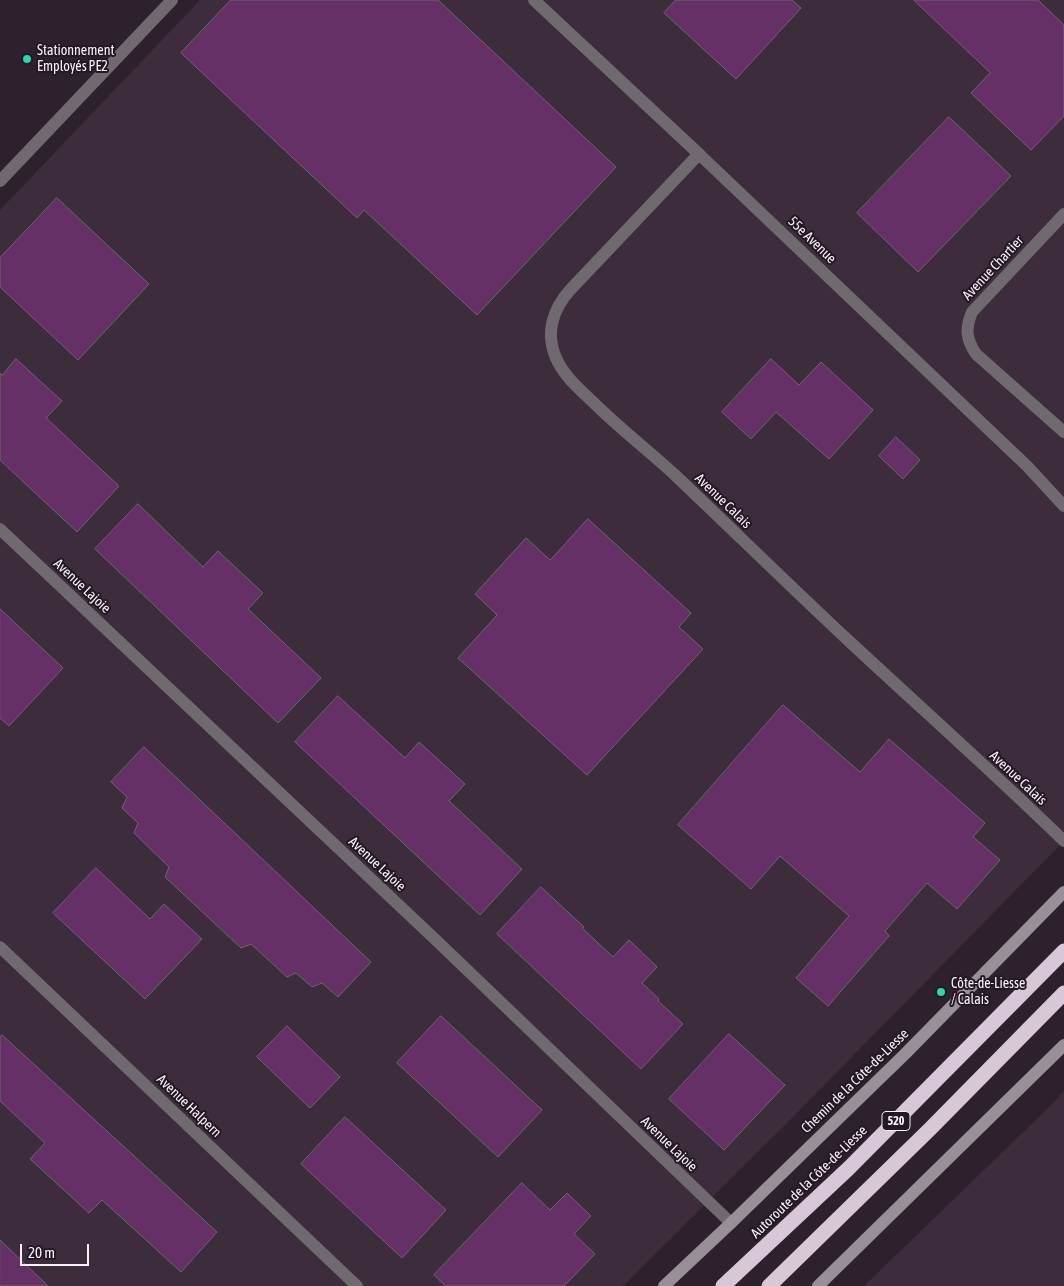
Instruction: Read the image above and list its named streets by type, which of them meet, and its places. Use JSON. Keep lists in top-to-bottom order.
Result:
{
  "streets": {
    "highway": ["520", "Autoroute de la Côte-de-Liesse"],
    "main road": ["Chemin de la Côte-de-Liesse"],
    "street": [
      "55e Avenue",
      "Avenue Chartier",
      "Avenue Calais",
      "Avenue Lajoie",
      "Avenue Halpern"
    ]
  },
  "crossings": [
    ["55e Avenue", "Avenue Calais"],
    ["Avenue Lajoie", "Chemin de la Côte-de-Liesse"]
  ],
  "places": ["Stationnement Employés PE2", "Côte-de-Liesse / Calais"],
  "scale_bar": "20 m"
}
